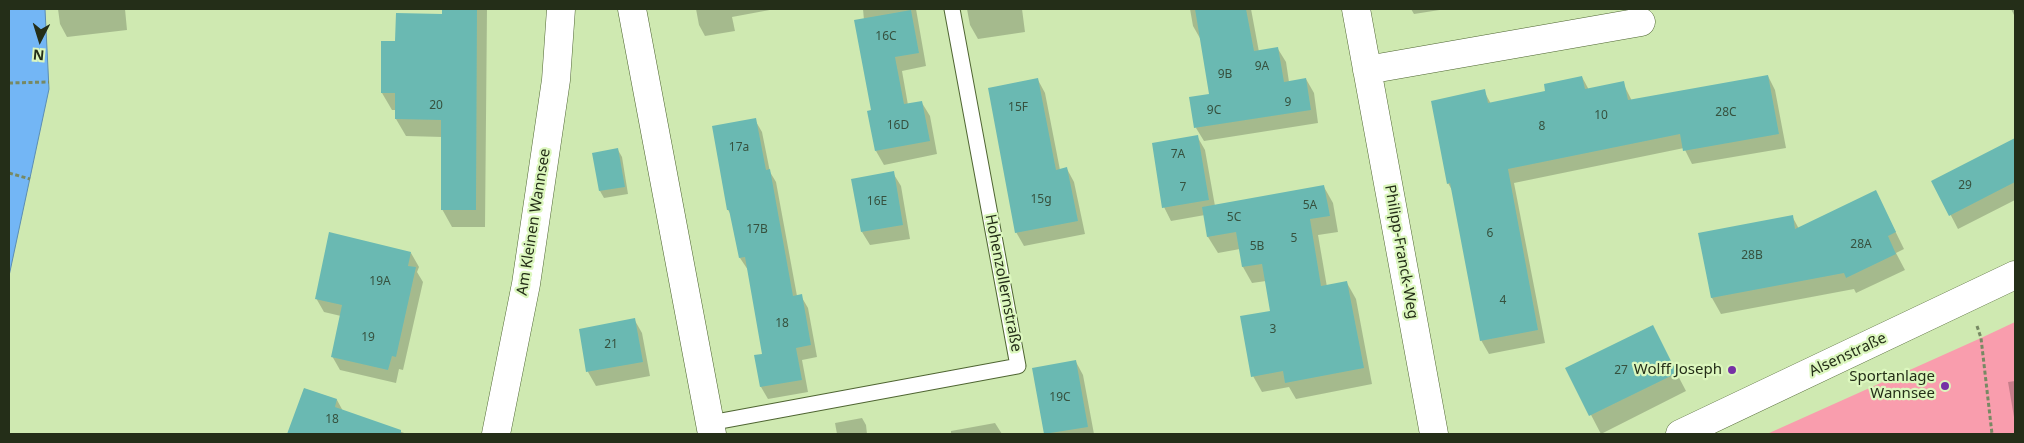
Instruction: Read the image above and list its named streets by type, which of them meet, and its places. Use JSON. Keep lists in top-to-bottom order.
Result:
{
  "streets": {
    "street": [
      "Am Kleinen Wannsee",
      "Philipp-Franck-Weg",
      "Hohenzollernstraße",
      "Alsenstraße"
    ]
  },
  "places": ["Wolff Joseph", "Sportanlage Wannsee"],
  "house_numbers": [
    "16C",
    "9A",
    "9B",
    "9",
    "20",
    "15F",
    "9C",
    "28C",
    "10",
    "16D",
    "8",
    "17a",
    "7A",
    "29",
    "7",
    "15g",
    "16E",
    "5A",
    "5C",
    "17B",
    "6",
    "5",
    "28A",
    "5B",
    "28B",
    "19A",
    "4",
    "18",
    "3",
    "19",
    "21",
    "27",
    "19C",
    "18"
  ],
  "north": "bottom"
}
